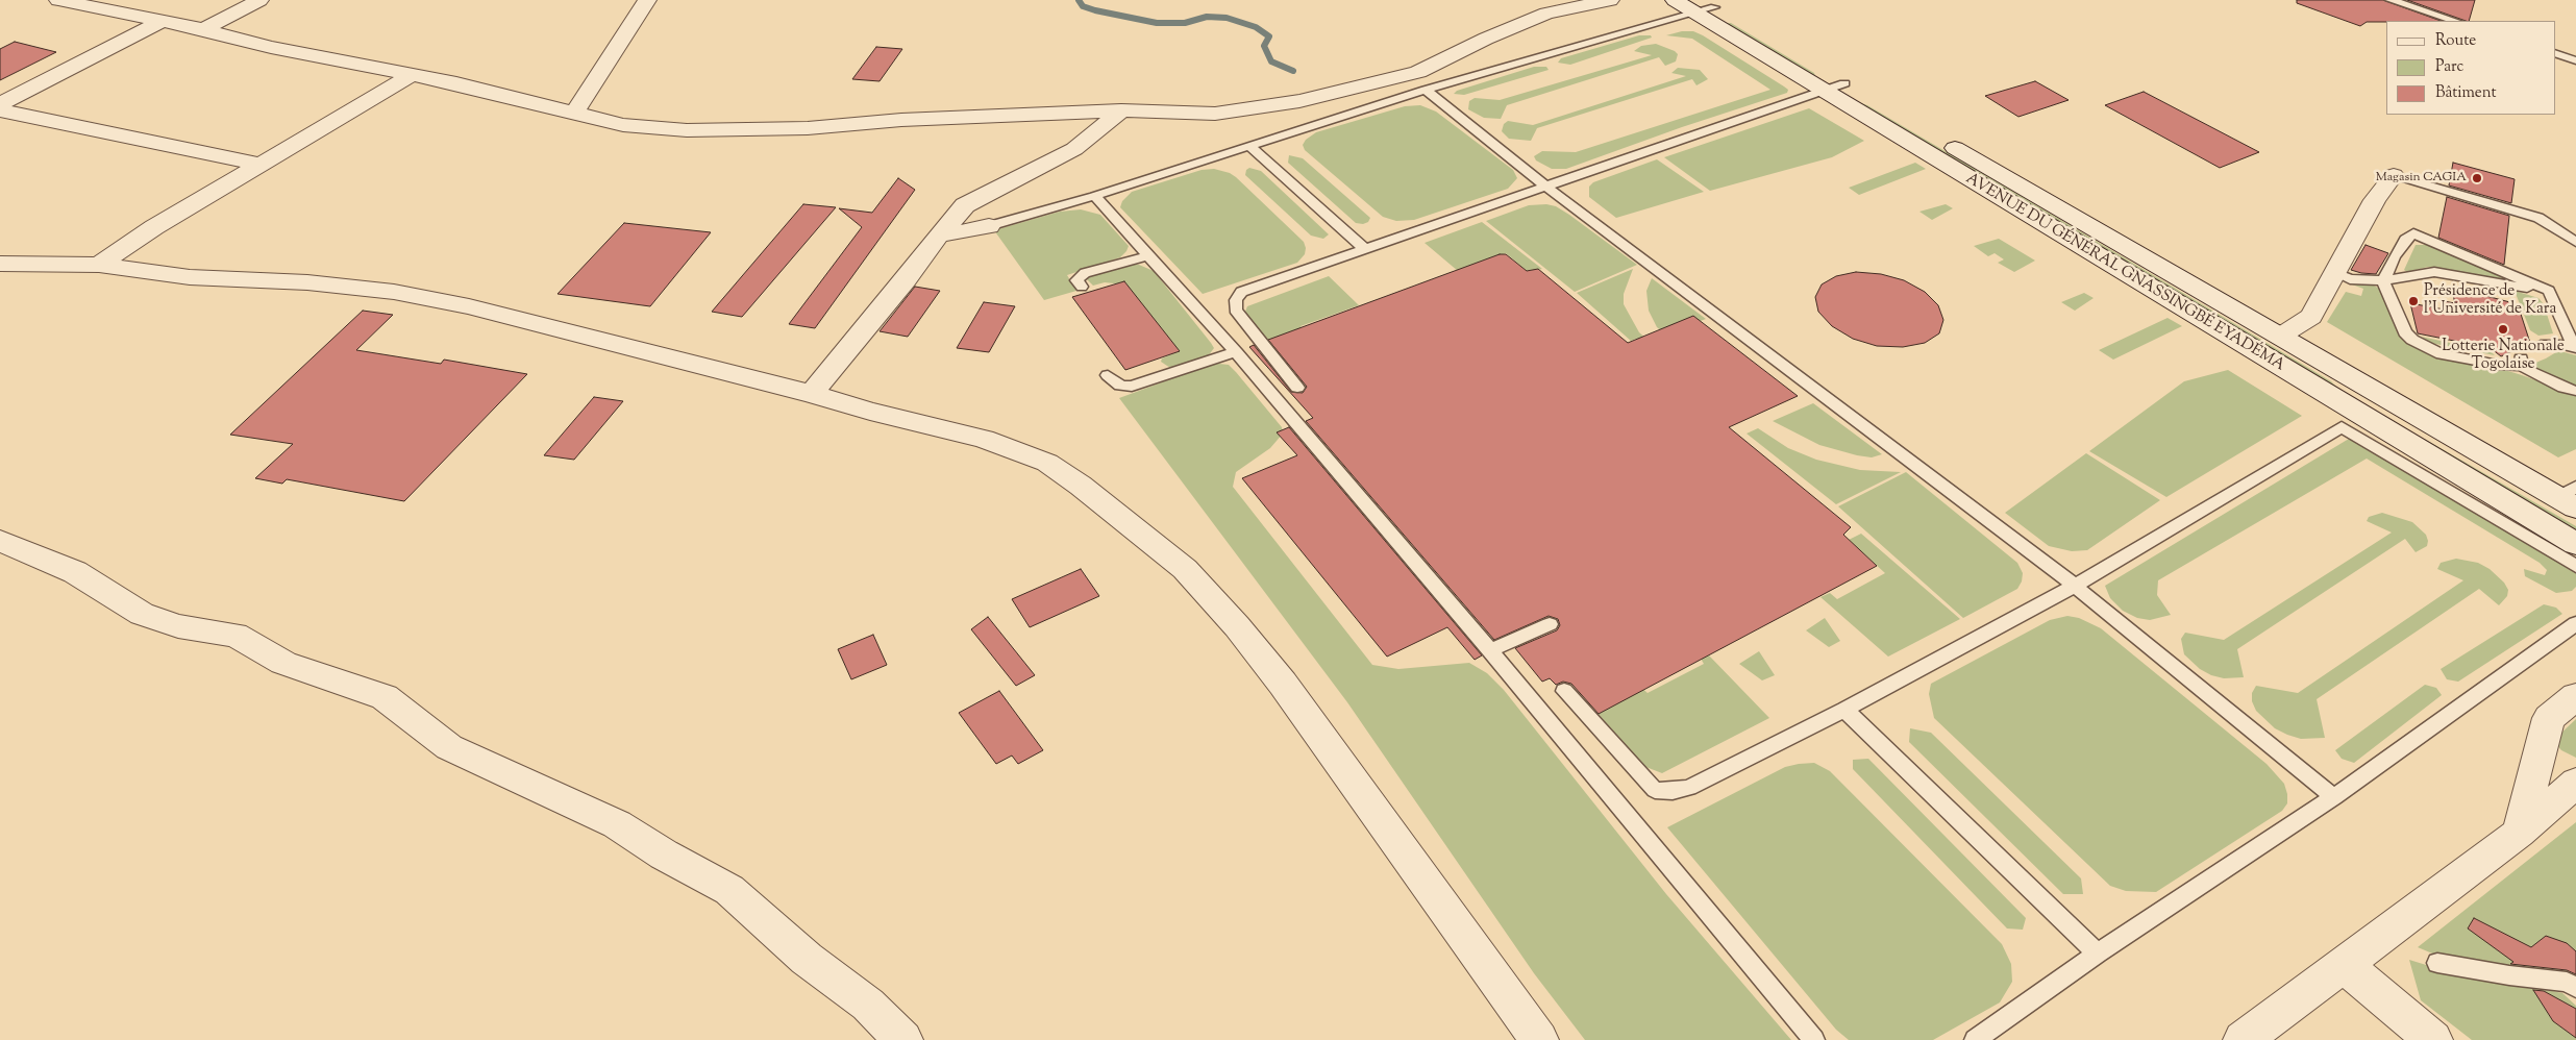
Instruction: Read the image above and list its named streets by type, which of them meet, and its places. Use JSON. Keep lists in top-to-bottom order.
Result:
{
  "streets": {
    "street": ["AVENUE DU GÉNÉRAL GNASSINGBÉ EYADÉMA"]
  },
  "places": ["Magasin CAGIA", "Présidence de l'Université de Kara", "Lotterie Nationale Togolaise"],
  "legend": ["Route", "Parc", "Bâtiment"]
}
